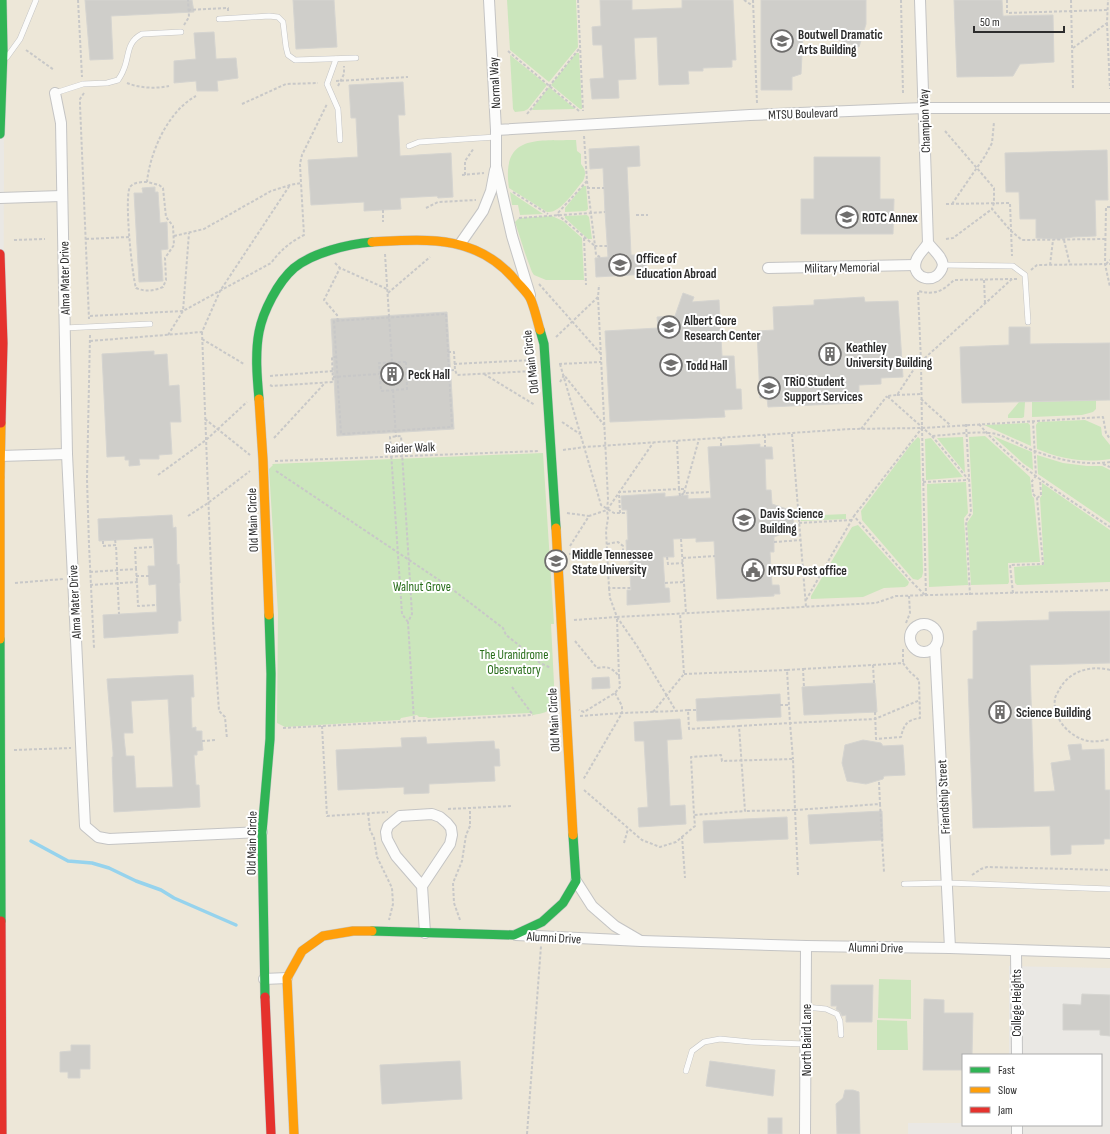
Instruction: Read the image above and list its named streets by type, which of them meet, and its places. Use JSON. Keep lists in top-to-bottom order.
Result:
{
  "streets": {
    "street": [
      "Normal Way",
      "MTSU Boulevard",
      "Champion Way",
      "Military Memorial",
      "Alma Mater Drive",
      "Old Main Circle",
      "Friendship Street",
      "Alumni Drive",
      "College Heights",
      "North Baird Lane"
    ],
    "path": ["Raider Walk"]
  },
  "crossings": [
    ["Normal Way", "MTSU Boulevard"],
    ["Normal Way", "Old Main Circle"],
    ["MTSU Boulevard", "Champion Way"],
    ["Champion Way", "Military Memorial"],
    ["Alma Mater Drive", "Old Main Circle"],
    ["Old Main Circle", "Raider Walk"],
    ["Old Main Circle", "Alumni Drive"],
    ["Friendship Street", "Alumni Drive"],
    ["Alumni Drive", "College Heights"],
    ["Alumni Drive", "North Baird Lane"]
  ],
  "parks": ["Walnut Grove", "The Uranidrome Obesrvatory"],
  "places": {
    "school or university": [
      "Boutwell Dramatic Arts Building",
      "ROTC Annex",
      "Office of Education Abroad",
      "Albert Gore Research Center",
      "Todd Hall",
      "TRiO Student Support Services",
      "Davis Science Building",
      "Middle Tennessee State University"
    ],
    "building": ["Keathley University Building", "Peck Hall", "Science Building"],
    "public building": ["MTSU Post office"]
  },
  "legend": ["Fast", "Slow", "Jam"],
  "scale_bar": "50 m"
}
